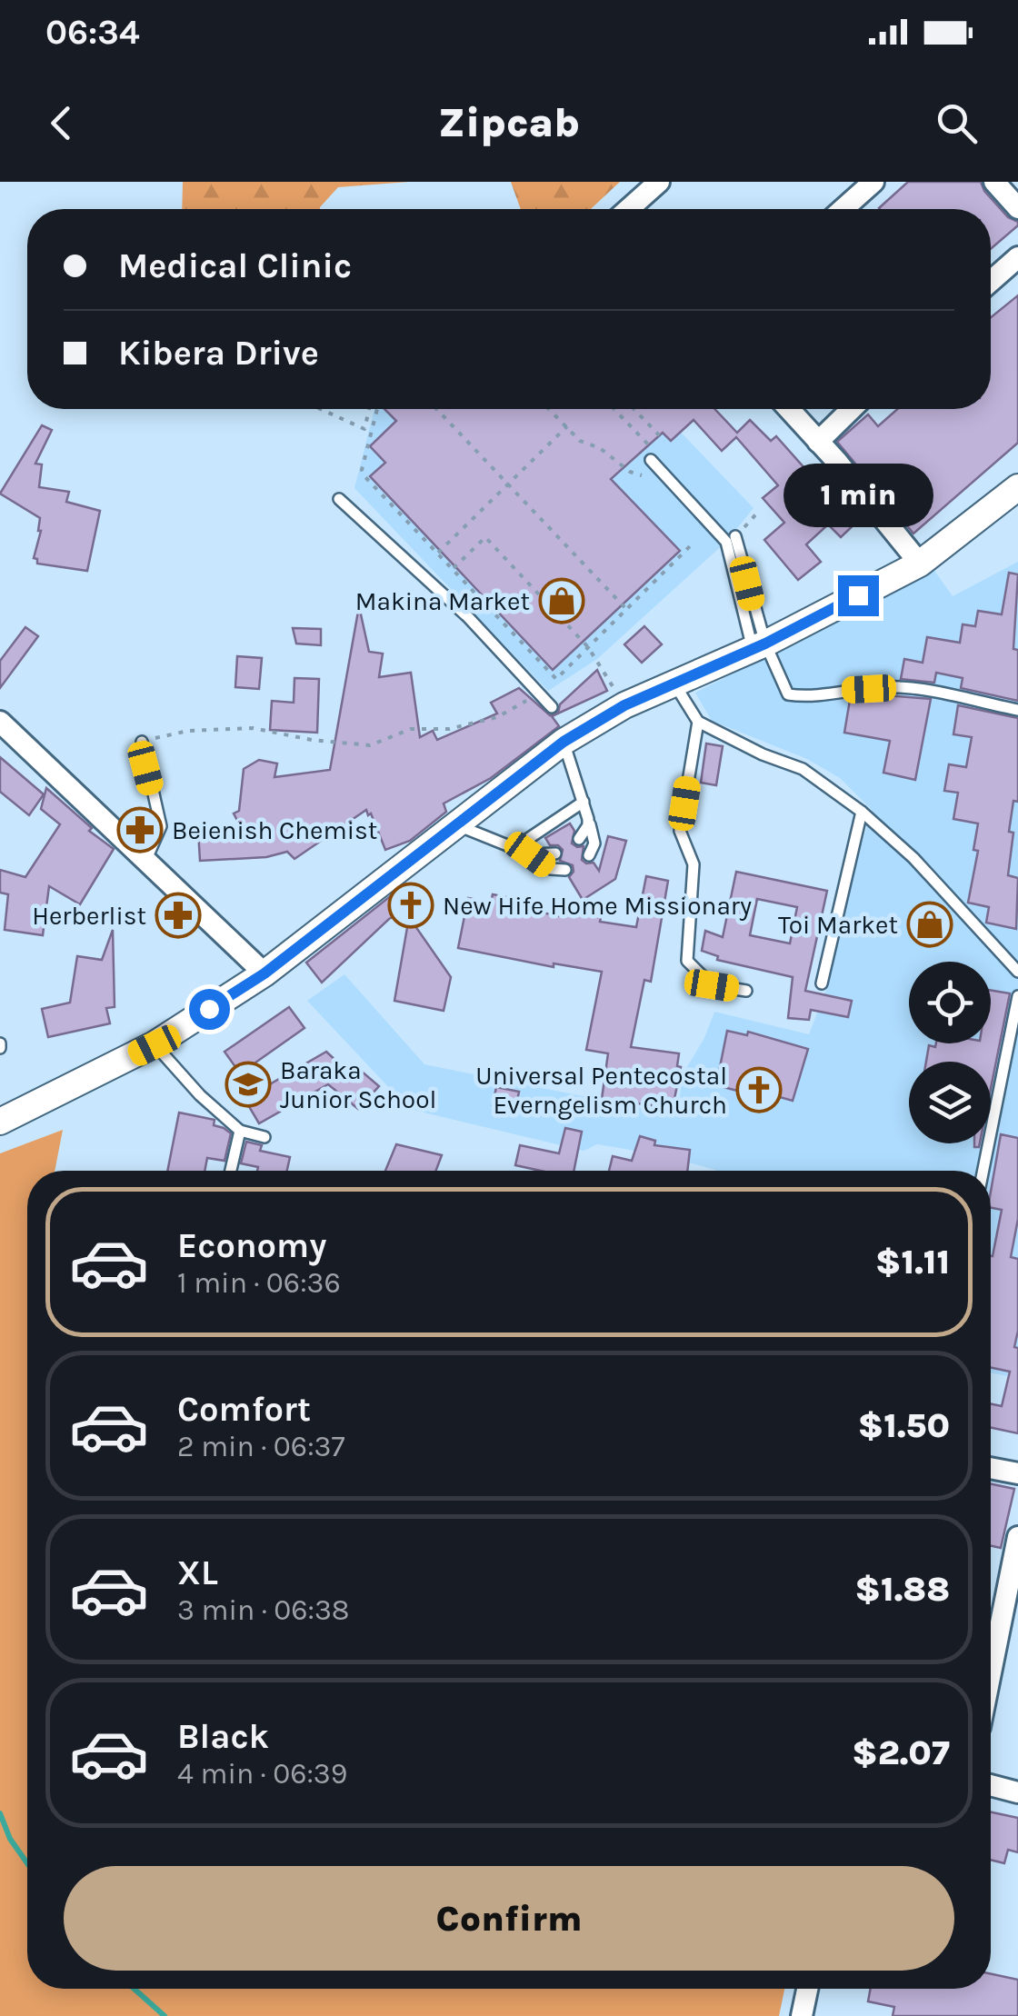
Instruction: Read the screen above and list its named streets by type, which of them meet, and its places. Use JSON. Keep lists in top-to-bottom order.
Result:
{
  "places": {
    "shop": ["Makina Market", "Toi Market"],
    "pharmacy": ["Beienish Chemist", "Herberlist"],
    "church": ["New Hife Home Missionary", "Universal Pentecostal Everngelism Church"],
    "school or university": ["Baraka Junior School"]
  },
  "page": {
    "status": "06:34",
    "header": "Zipcab",
    "banner": ["Medical Clinic", "Kibera Drive"],
    "bubble": "1 min",
    "list": [
      {
        "name": "Economy",
        "note": "1 min · 06:36",
        "value": "$1.11"
      },
      {
        "name": "Comfort",
        "note": "2 min · 06:37",
        "value": "$1.50"
      },
      {
        "name": "XL",
        "note": "3 min · 06:38",
        "value": "$1.88"
      },
      {
        "name": "Black",
        "note": "4 min · 06:39",
        "value": "$2.07"
      }
    ],
    "buttons": "Confirm"
  }
}
